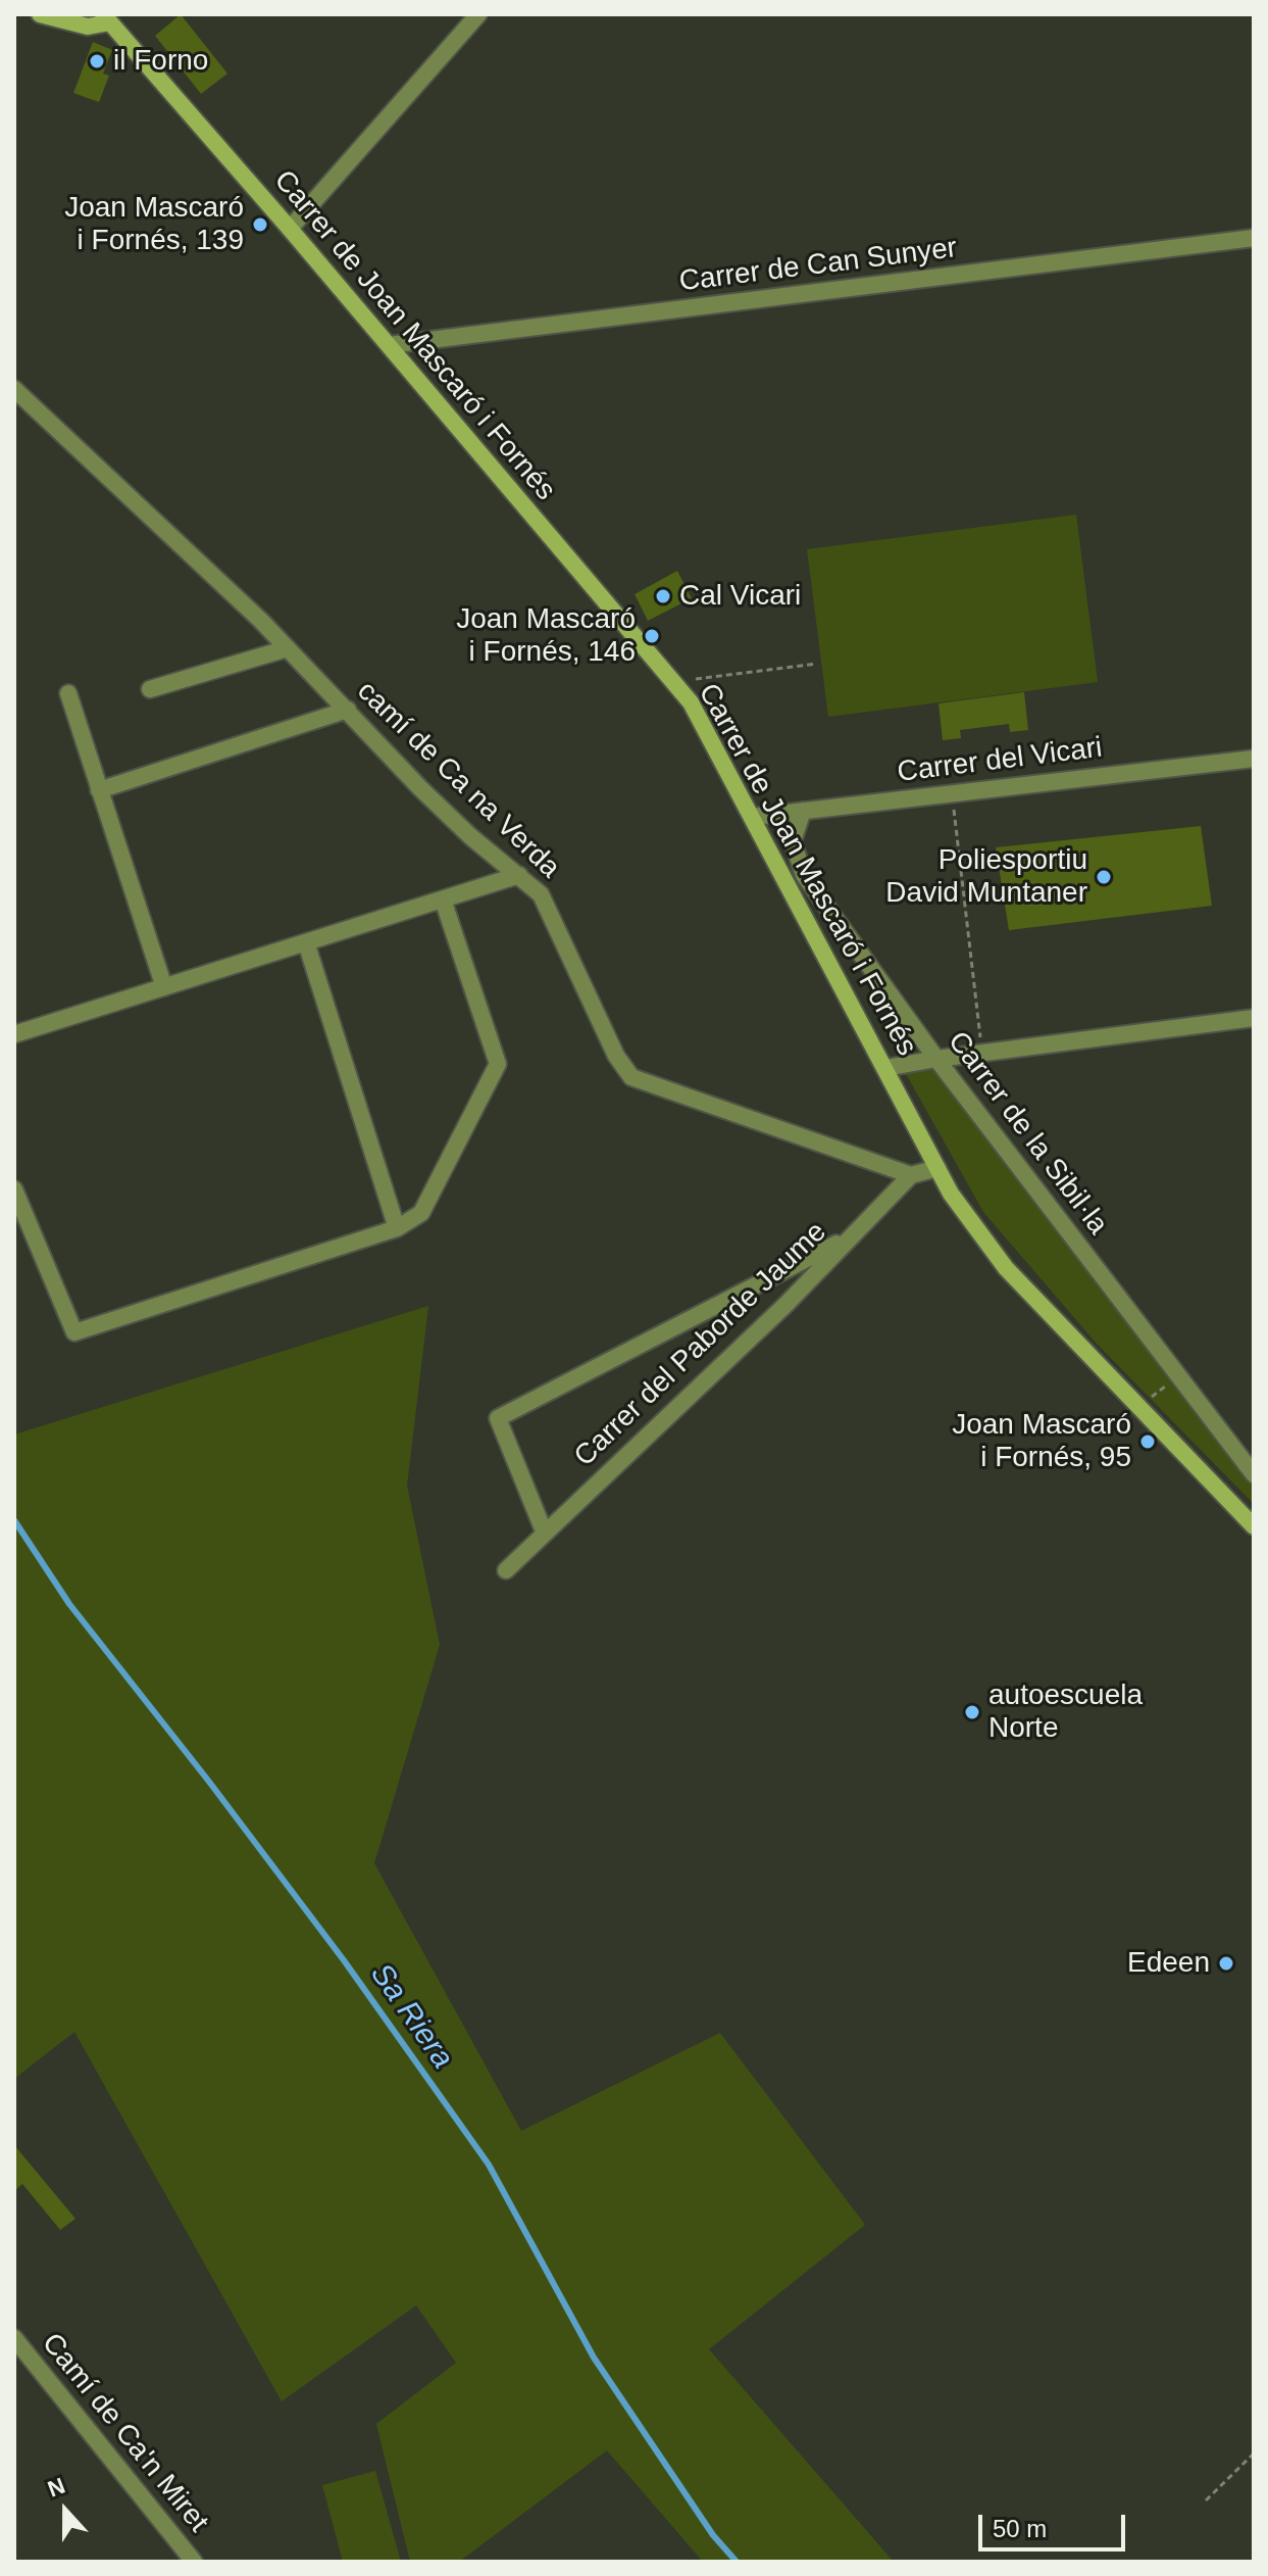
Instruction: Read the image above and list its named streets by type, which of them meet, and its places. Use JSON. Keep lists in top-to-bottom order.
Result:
{
  "streets": {
    "street": [
      "Carrer de Can Sunyer",
      "Carrer de Joan Mascaró i Fornés",
      "Carrer del Vicari",
      "camí de Ca na Verda",
      "Carrer de la Sibil·la",
      "Carrer del Paborde Jaume",
      "Camí de Ca'n Miret"
    ]
  },
  "crossings": [
    ["Carrer de Can Sunyer", "Carrer de Joan Mascaró i Fornés"],
    ["Carrer de Joan Mascaró i Fornés", "Carrer del Vicari"],
    ["Carrer de Joan Mascaró i Fornés", "Carrer del Paborde Jaume"],
    ["Carrer del Vicari", "Carrer de la Sibil·la"],
    ["camí de Ca na Verda", "Carrer del Paborde Jaume"]
  ],
  "water": ["Sa Riera"],
  "places": [
    "il Forno",
    "Joan Mascaró i Fornés, 139",
    "Cal Vicari",
    "Joan Mascaró i Fornés, 146",
    "Poliesportiu David Muntaner",
    "Joan Mascaró i Fornés, 95",
    "autoescuela Norte",
    "Edeen"
  ],
  "scale_bar": "50 m",
  "north": "top"
}
